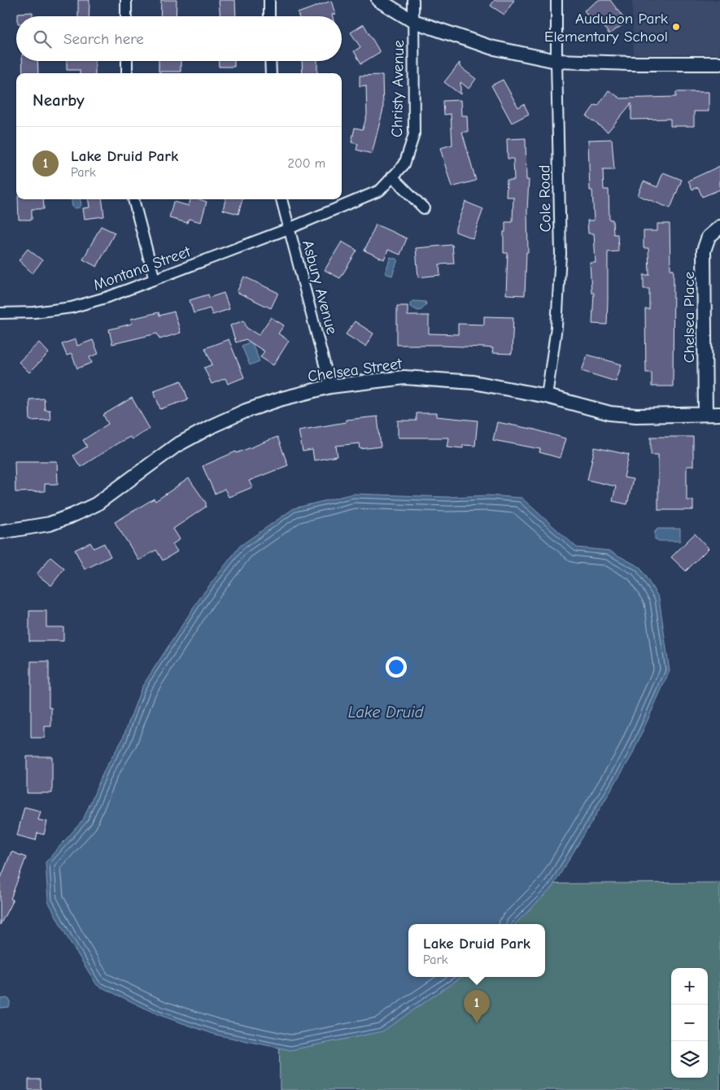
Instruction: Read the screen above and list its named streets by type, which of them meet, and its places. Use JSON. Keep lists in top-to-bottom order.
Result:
{
  "streets": {
    "street": [
      "Christy Avenue",
      "Cole Road",
      "Montana Street",
      "Asbury Avenue",
      "Chelsea Place",
      "Chelsea Street"
    ]
  },
  "crossings": [
    ["Christy Avenue", "Montana Street"],
    ["Christy Avenue", "Asbury Avenue"],
    ["Cole Road", "Chelsea Street"],
    ["Montana Street", "Asbury Avenue"],
    ["Asbury Avenue", "Chelsea Street"],
    ["Chelsea Place", "Chelsea Street"]
  ],
  "water": ["Lake Druid"],
  "places": ["Audubon Park Elementary School"],
  "page": {
    "search": "Search here",
    "heading": "Nearby",
    "list": [
      {
        "mark": "1",
        "name": "Lake Druid Park",
        "note": "Park",
        "value": "200 m"
      }
    ],
    "popup": ["Lake Druid Park", "Park"],
    "map_buttons": ["+", "−"],
    "pins": "1"
  }
}
